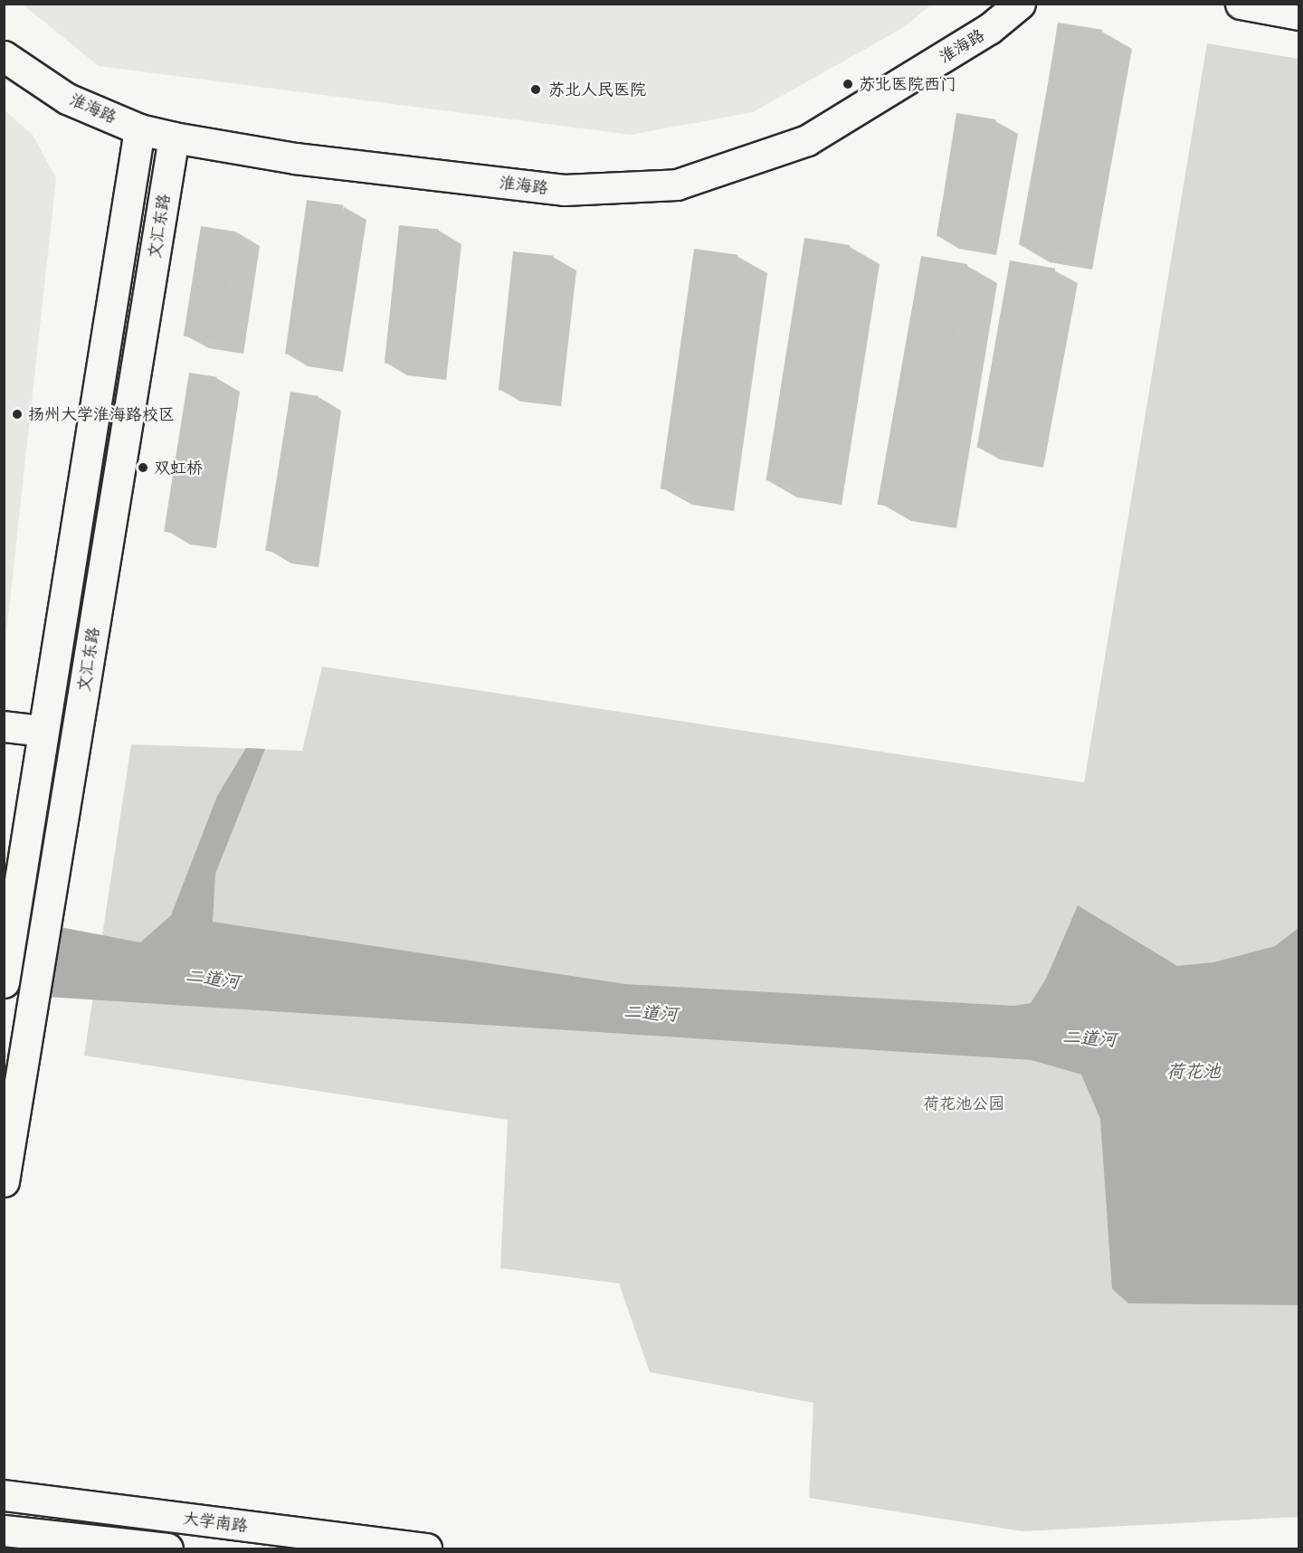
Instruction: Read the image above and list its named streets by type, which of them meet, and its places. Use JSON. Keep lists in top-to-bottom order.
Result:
{
  "streets": {
    "main road": ["淮海路", "文汇东路", "大学南路"]
  },
  "crossings": [
    ["淮海路", "文汇东路"]
  ],
  "water": ["二道河", "荷花池"],
  "parks": ["荷花池公园"],
  "places": [
    "苏北医院西门",
    "苏北人民医院",
    "扬州大学淮海路校区",
    "双虹桥"
  ]
}
